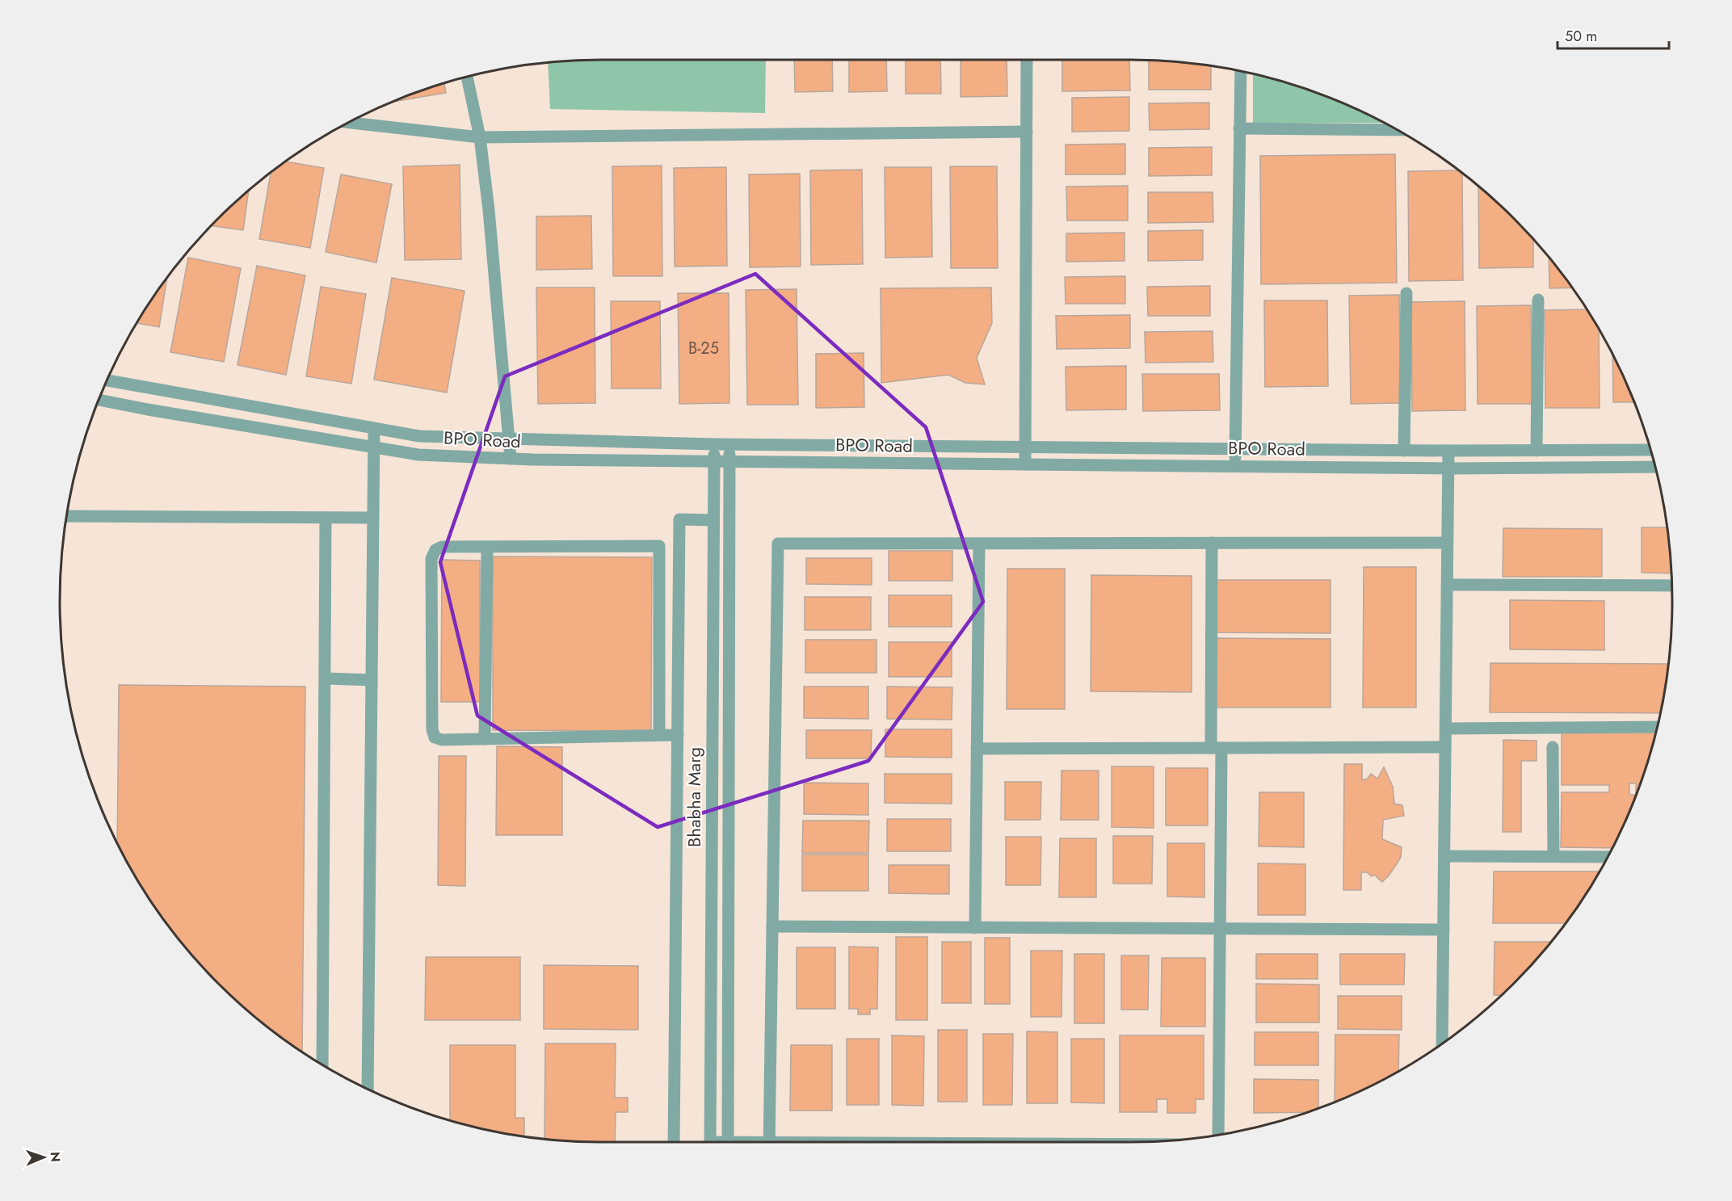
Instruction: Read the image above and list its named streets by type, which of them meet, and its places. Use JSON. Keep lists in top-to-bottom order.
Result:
{
  "streets": {
    "street": ["BPO Road", "Bhabha Marg"]
  },
  "crossings": [
    ["BPO Road", "Bhabha Marg"]
  ],
  "house_numbers": ["B-25"],
  "scale_bar": "50 m",
  "north": "right"
}
